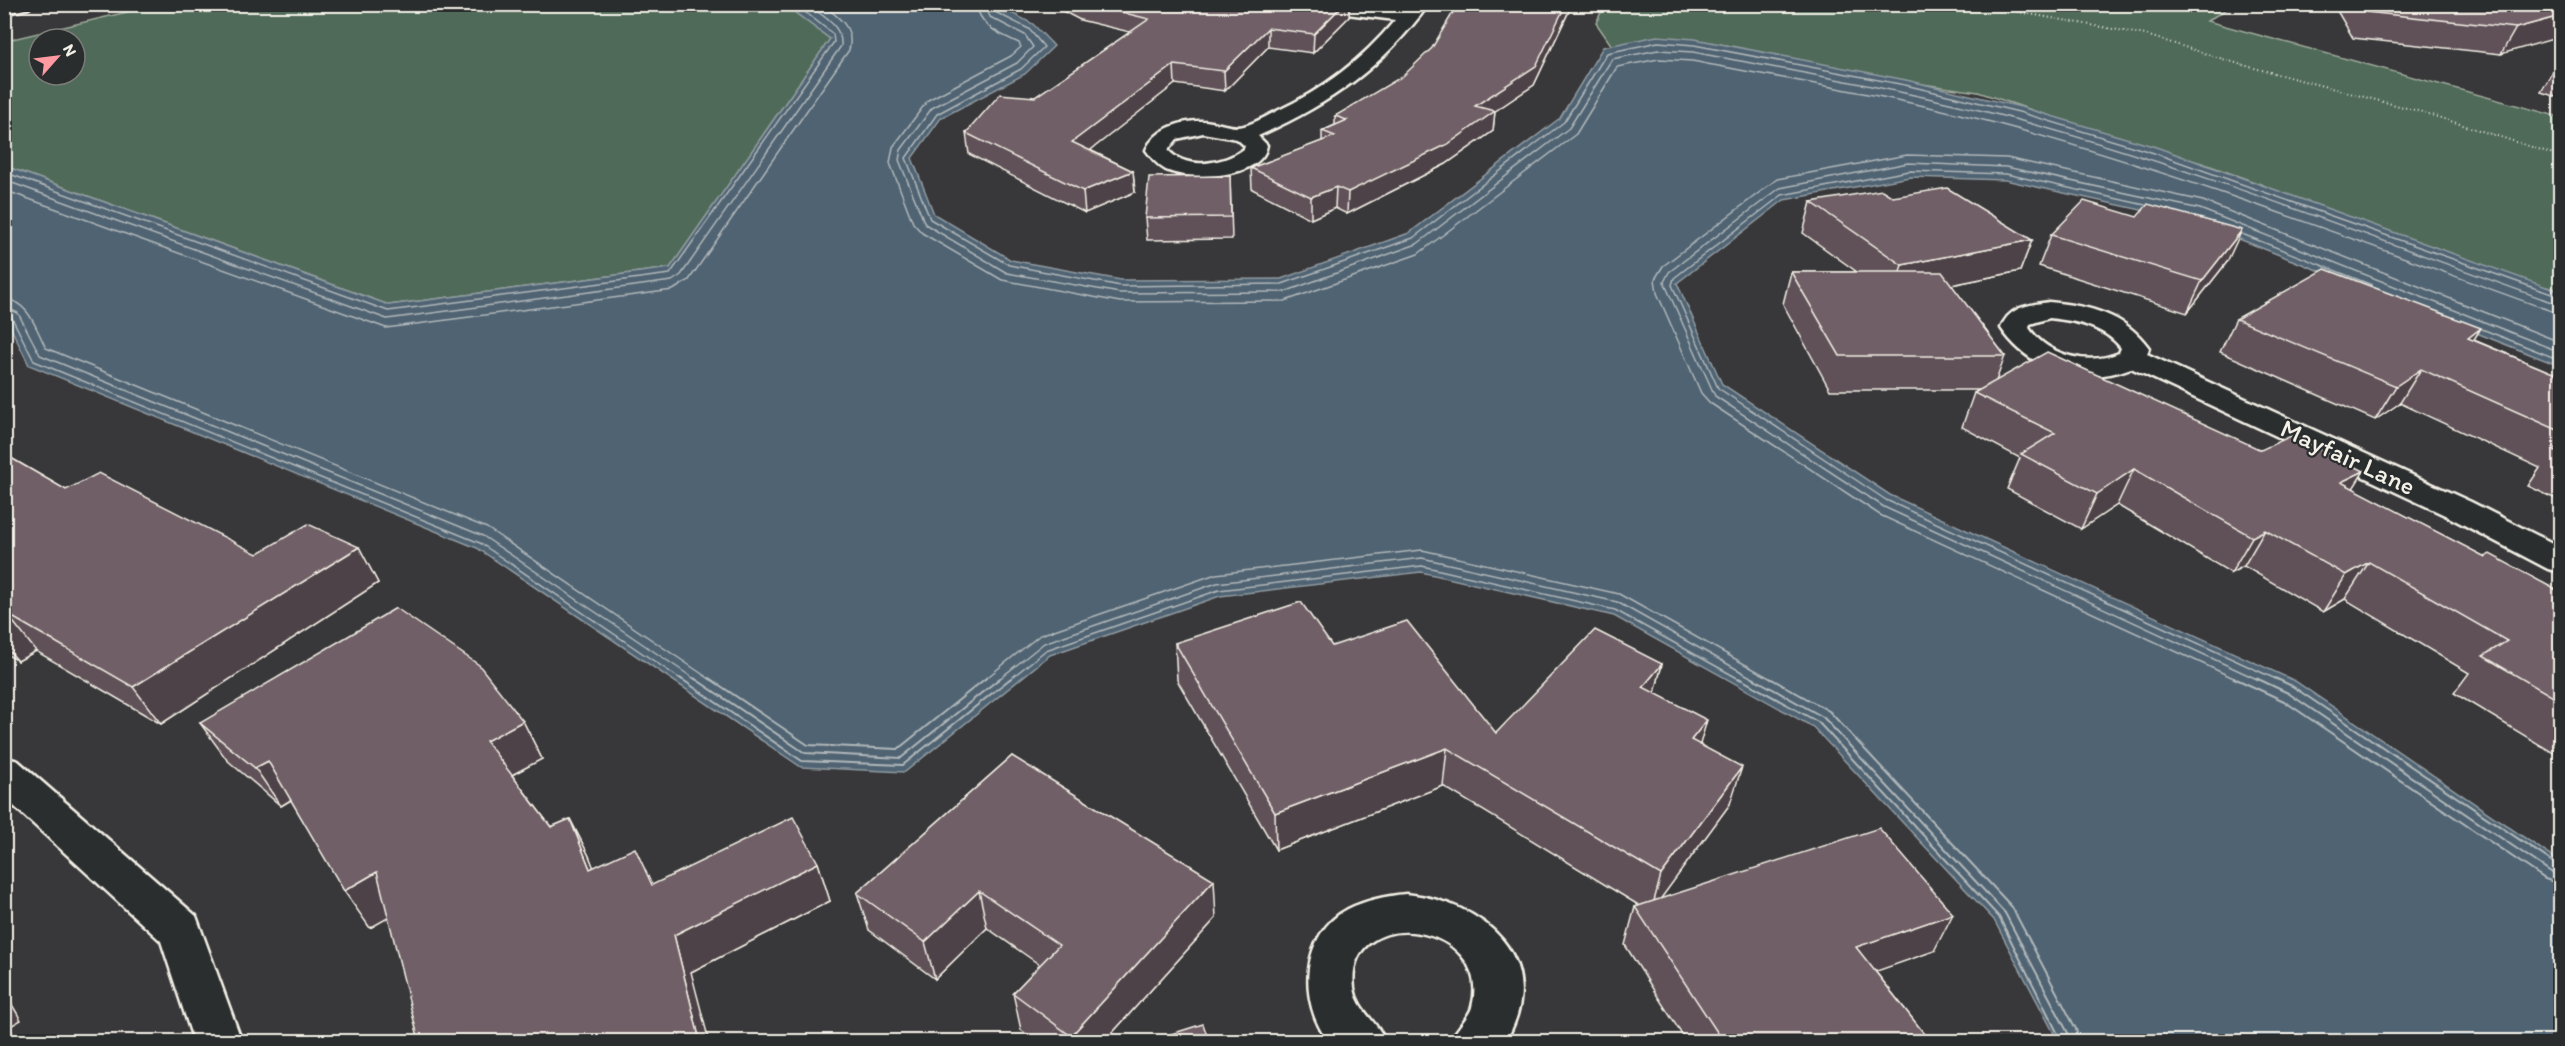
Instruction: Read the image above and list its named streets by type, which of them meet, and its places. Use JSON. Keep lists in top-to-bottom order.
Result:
{
  "streets": {
    "street": ["Mayfair Lane"]
  },
  "north": "top right"
}
